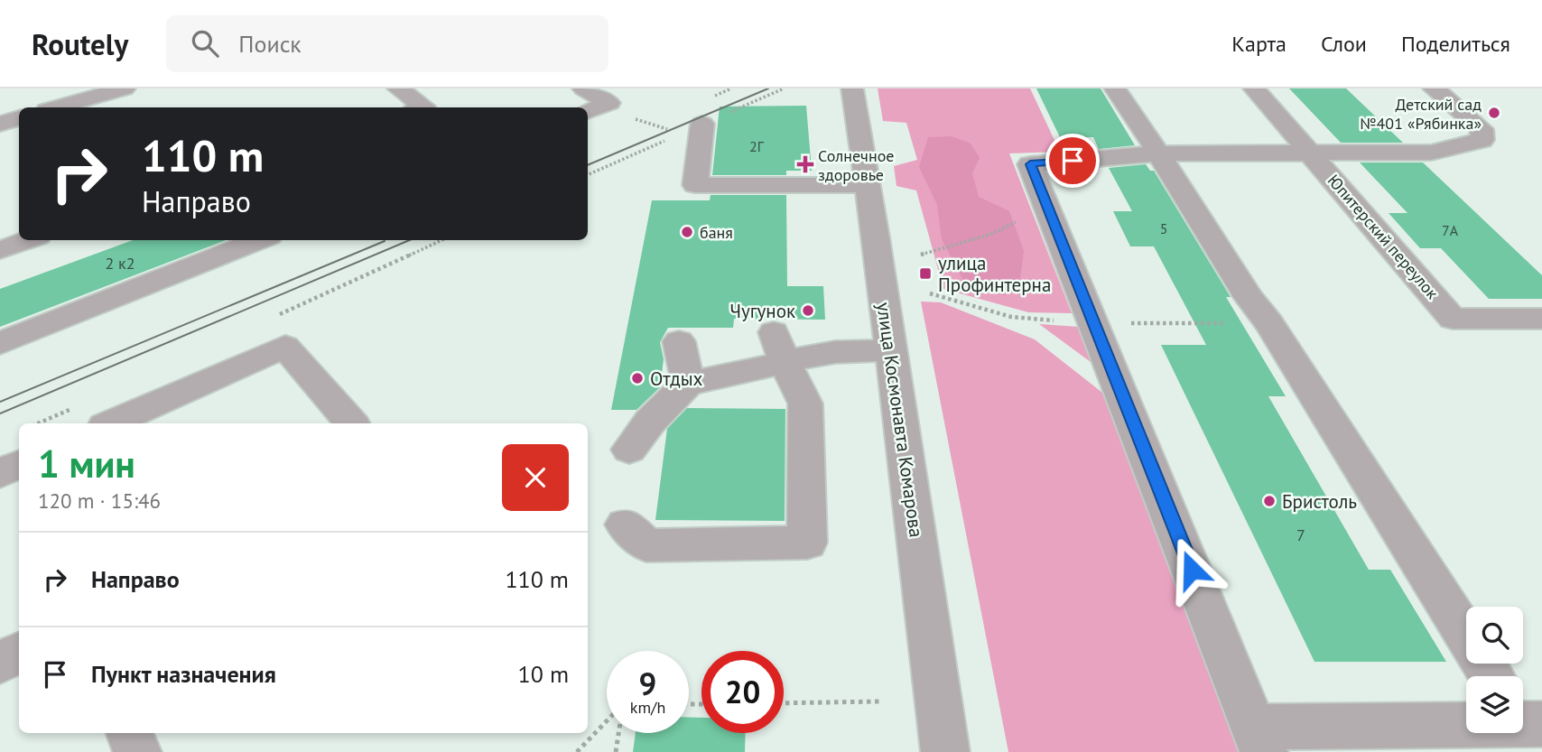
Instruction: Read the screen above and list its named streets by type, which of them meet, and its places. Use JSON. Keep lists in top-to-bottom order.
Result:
{
  "streets": {
    "street": ["Юпитерский переулок", "улица Космонавта Комарова"]
  },
  "places": {
    "other": [
      "Детский сад №401 «Рябинка»",
      "баня",
      "Чугунок",
      "Отдых",
      "Бристоль"
    ],
    "health": ["Солнечное здоровье"],
    "transit": ["улица Профинтерна"]
  },
  "house_numbers": [
    "2Г",
    "5",
    "7А",
    "2 к2",
    "7"
  ],
  "page": {
    "header": "Routely",
    "search": "Поиск",
    "nav": ["Карта", "Слои", "Поделиться"],
    "turn": ["110 m", "Направо"],
    "heading": ["1 мин", "120 m · 15:46"],
    "list": [
      {
        "name": "Направо",
        "value": "110 m"
      },
      {
        "name": "Пункт назначения",
        "value": "10 m"
      }
    ],
    "speed": "9 km/h",
    "limit": "20"
  }
}
